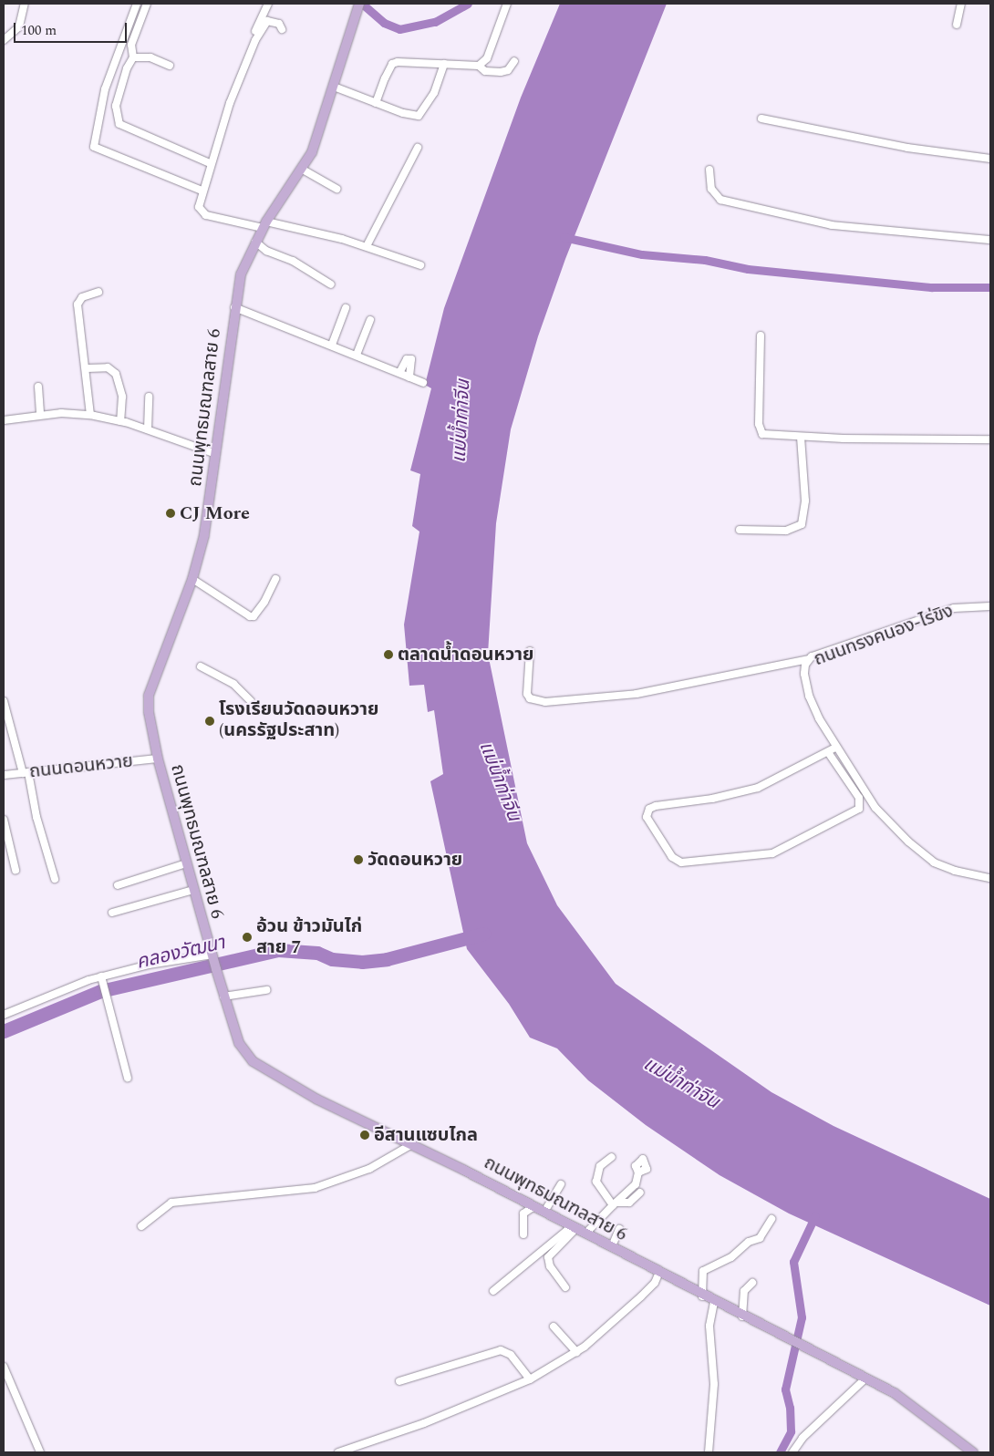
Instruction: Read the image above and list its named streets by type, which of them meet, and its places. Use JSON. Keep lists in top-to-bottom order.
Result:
{
  "streets": {
    "main road": ["ถนนพุทธมณฑลสาย 6"],
    "street": ["ถนนทรงคนอง-ไร่ขิง", "ถนนดอนหวาย"]
  },
  "crossings": [
    ["ถนนพุทธมณฑลสาย 6", "ถนนดอนหวาย"]
  ],
  "water": ["แม่น้ำท่าจีน", "คลองวัฒนา"],
  "places": [
    "CJ More",
    "ตลาดน้ำดอนหวาย",
    "โรงเรียนวัดดอนหวาย (นครรัฐประสาท)",
    "วัดดอนหวาย",
    "อ้วน ข้าวมันไก่ สาย 7",
    "อีสานแซบไกล"
  ],
  "scale_bar": "100 m"
}
